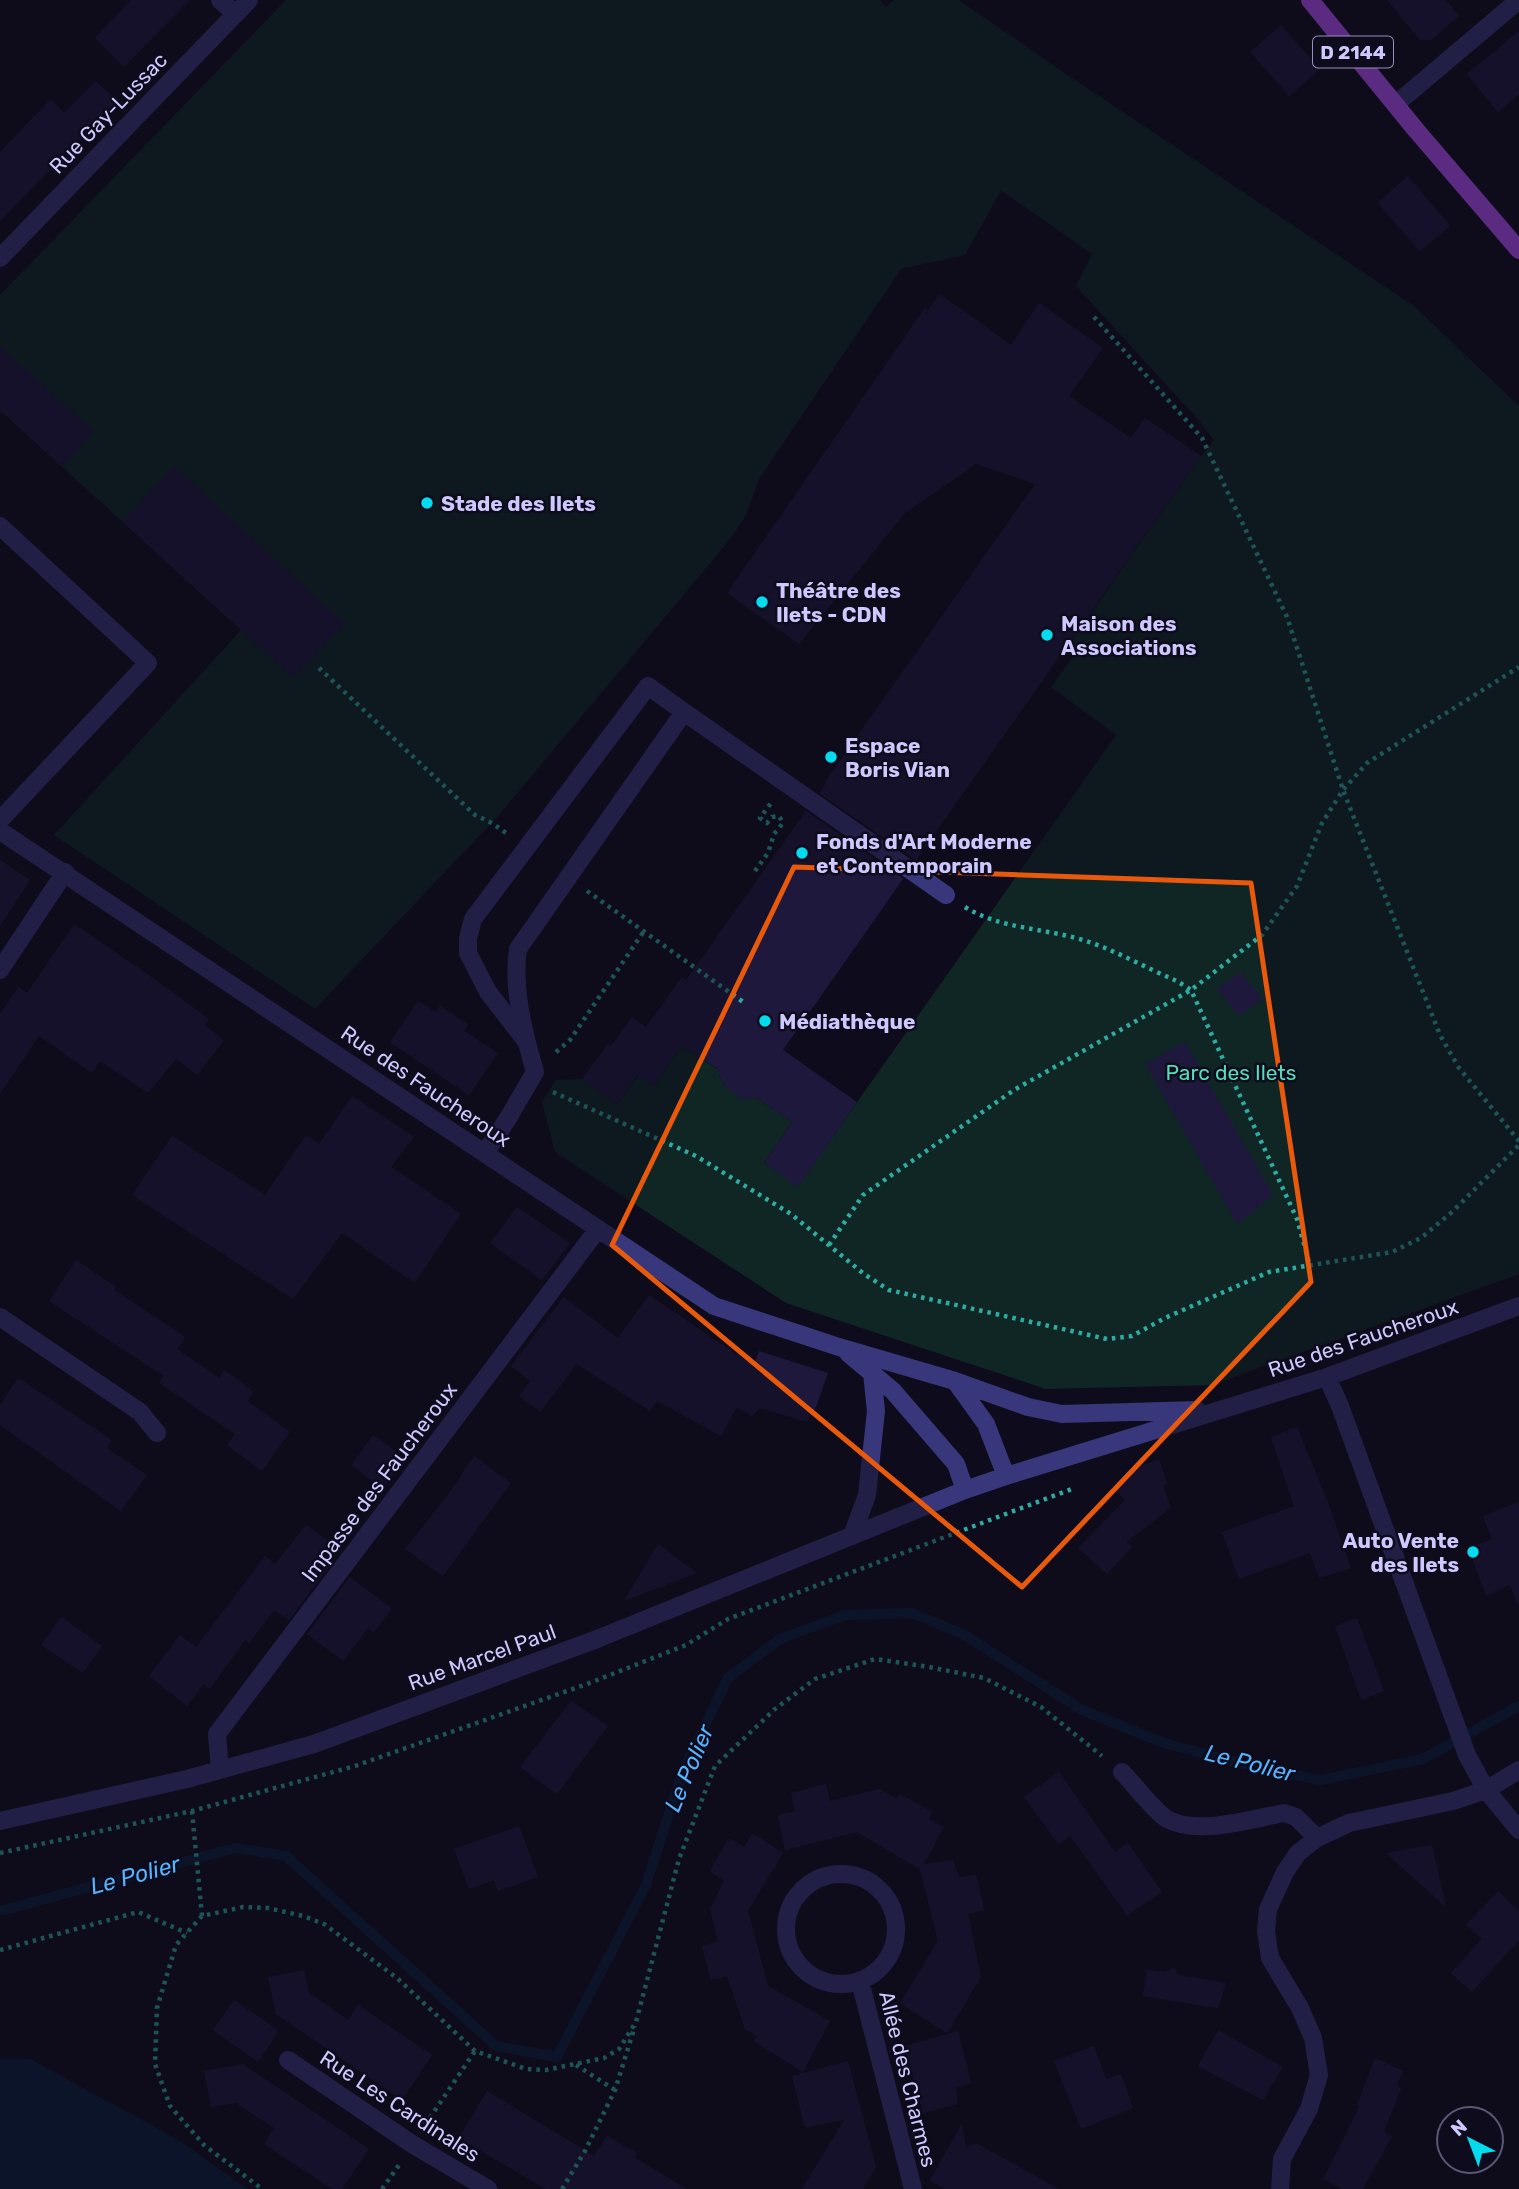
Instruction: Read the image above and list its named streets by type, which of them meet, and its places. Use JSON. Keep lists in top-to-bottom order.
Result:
{
  "streets": {
    "main road": ["D 2144"],
    "street": [
      "Rue Gay-Lussac",
      "Rue des Faucheroux",
      "Impasse des Faucheroux",
      "Rue Marcel Paul",
      "Allée des Charmes",
      "Rue Les Cardinales"
    ]
  },
  "crossings": [
    ["Rue des Faucheroux", "Impasse des Faucheroux"],
    ["Rue des Faucheroux", "Rue Marcel Paul"],
    ["Impasse des Faucheroux", "Rue Marcel Paul"]
  ],
  "water": ["Le Polier"],
  "parks": ["Parc des Ilets"],
  "places": [
    "Stade des Ilets",
    "Théâtre des Ilets - CDN",
    "Maison des Associations",
    "Espace Boris Vian",
    "Fonds d'Art Moderne et Contemporain",
    "Médiathèque",
    "Auto Vente des Ilets"
  ],
  "north": "top left"
}
